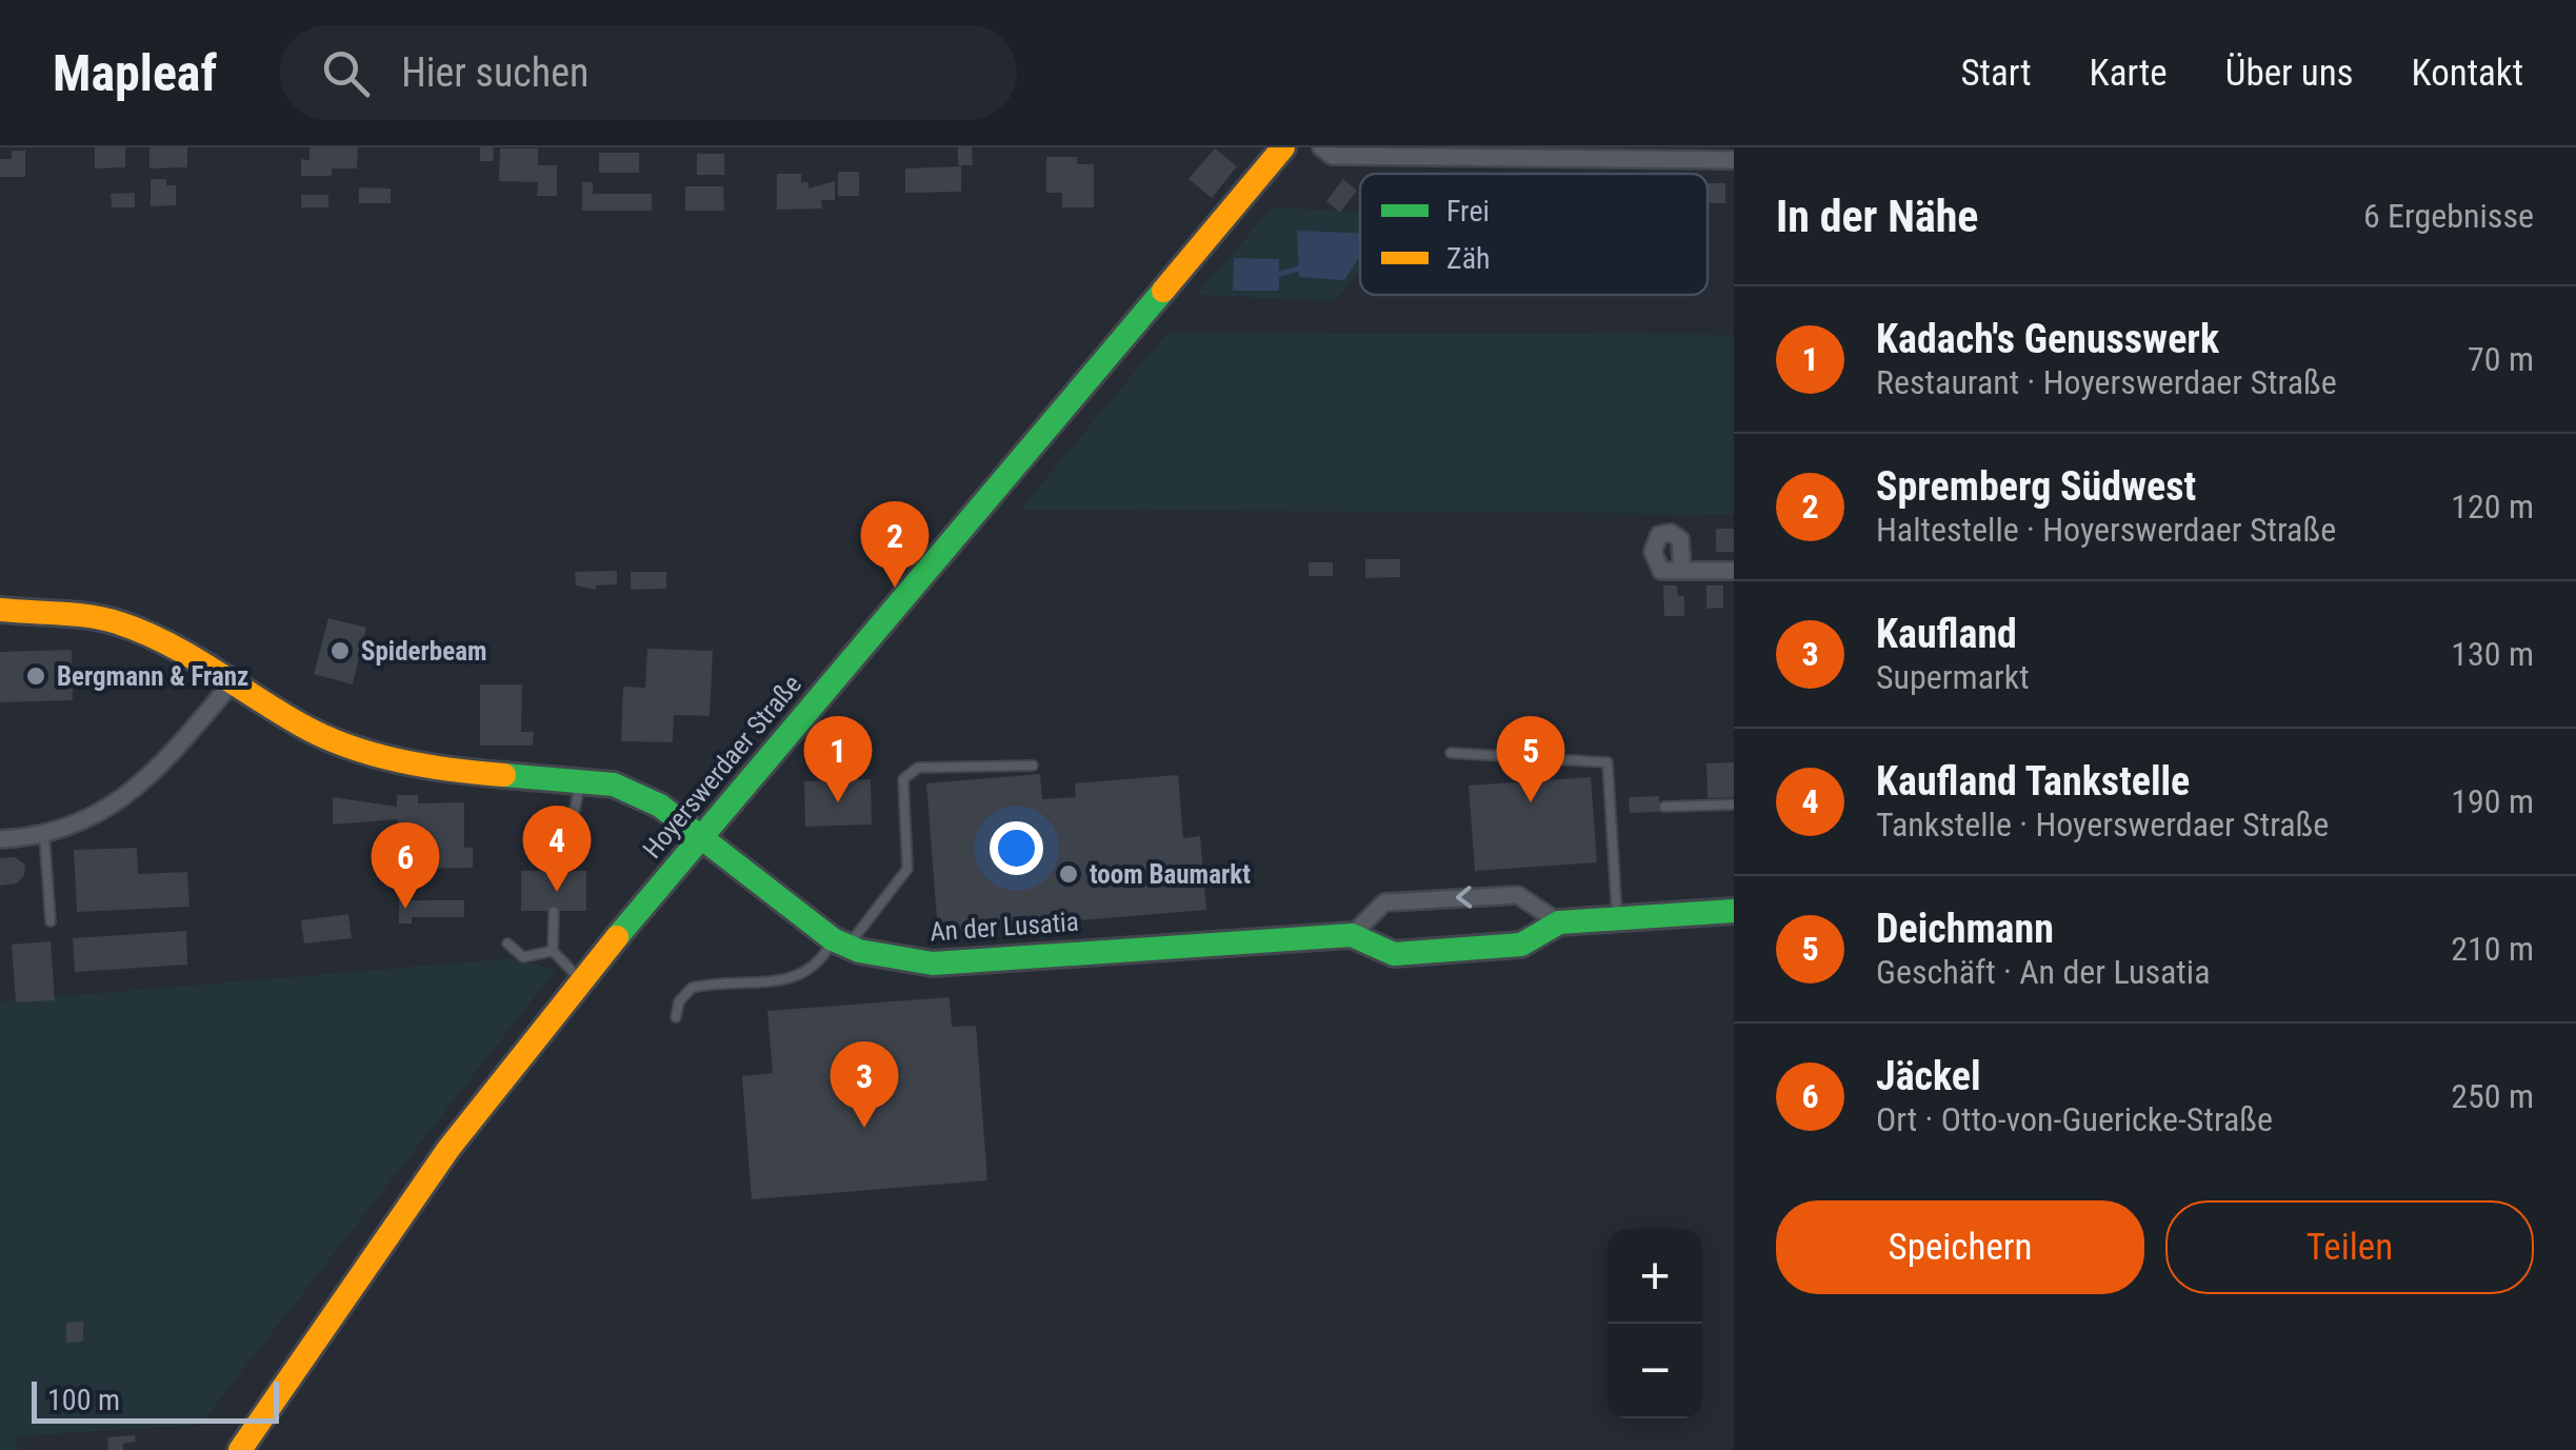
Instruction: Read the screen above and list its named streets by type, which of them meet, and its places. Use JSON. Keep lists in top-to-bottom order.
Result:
{
  "streets": {
    "street": ["Hoyerswerdaer Straße", "An der Lusatia"]
  },
  "crossings": [
    ["Hoyerswerdaer Straße", "An der Lusatia"]
  ],
  "places": ["Spiderbeam", "Bergmann & Franz", "toom Baumarkt"],
  "legend": ["Frei", "Zäh"],
  "scale_bar": "100 m",
  "page": {
    "header": "Mapleaf",
    "search": "Hier suchen",
    "nav": [
      "Start",
      "Karte",
      "Über uns",
      "Kontakt"
    ],
    "heading": ["In der Nähe", "6 Ergebnisse"],
    "list": [
      {
        "mark": "1",
        "name": "Kadach's Genusswerk",
        "note": "Restaurant · Hoyerswerdaer Straße",
        "value": "70 m"
      },
      {
        "mark": "2",
        "name": "Spremberg Südwest",
        "note": "Haltestelle · Hoyerswerdaer Straße",
        "value": "120 m"
      },
      {
        "mark": "3",
        "name": "Kaufland",
        "note": "Supermarkt",
        "value": "130 m"
      },
      {
        "mark": "4",
        "name": "Kaufland Tankstelle",
        "note": "Tankstelle · Hoyerswerdaer Straße",
        "value": "190 m"
      },
      {
        "mark": "5",
        "name": "Deichmann",
        "note": "Geschäft · An der Lusatia",
        "value": "210 m"
      },
      {
        "mark": "6",
        "name": "Jäckel",
        "note": "Ort · Otto-von-Guericke-Straße",
        "value": "250 m"
      }
    ],
    "pins": [
      "2",
      "1",
      "5",
      "4",
      "6",
      "3"
    ],
    "buttons": ["Speichern", "Teilen"],
    "map_buttons": ["+", "−"],
    "scale": "100 m"
  }
}
